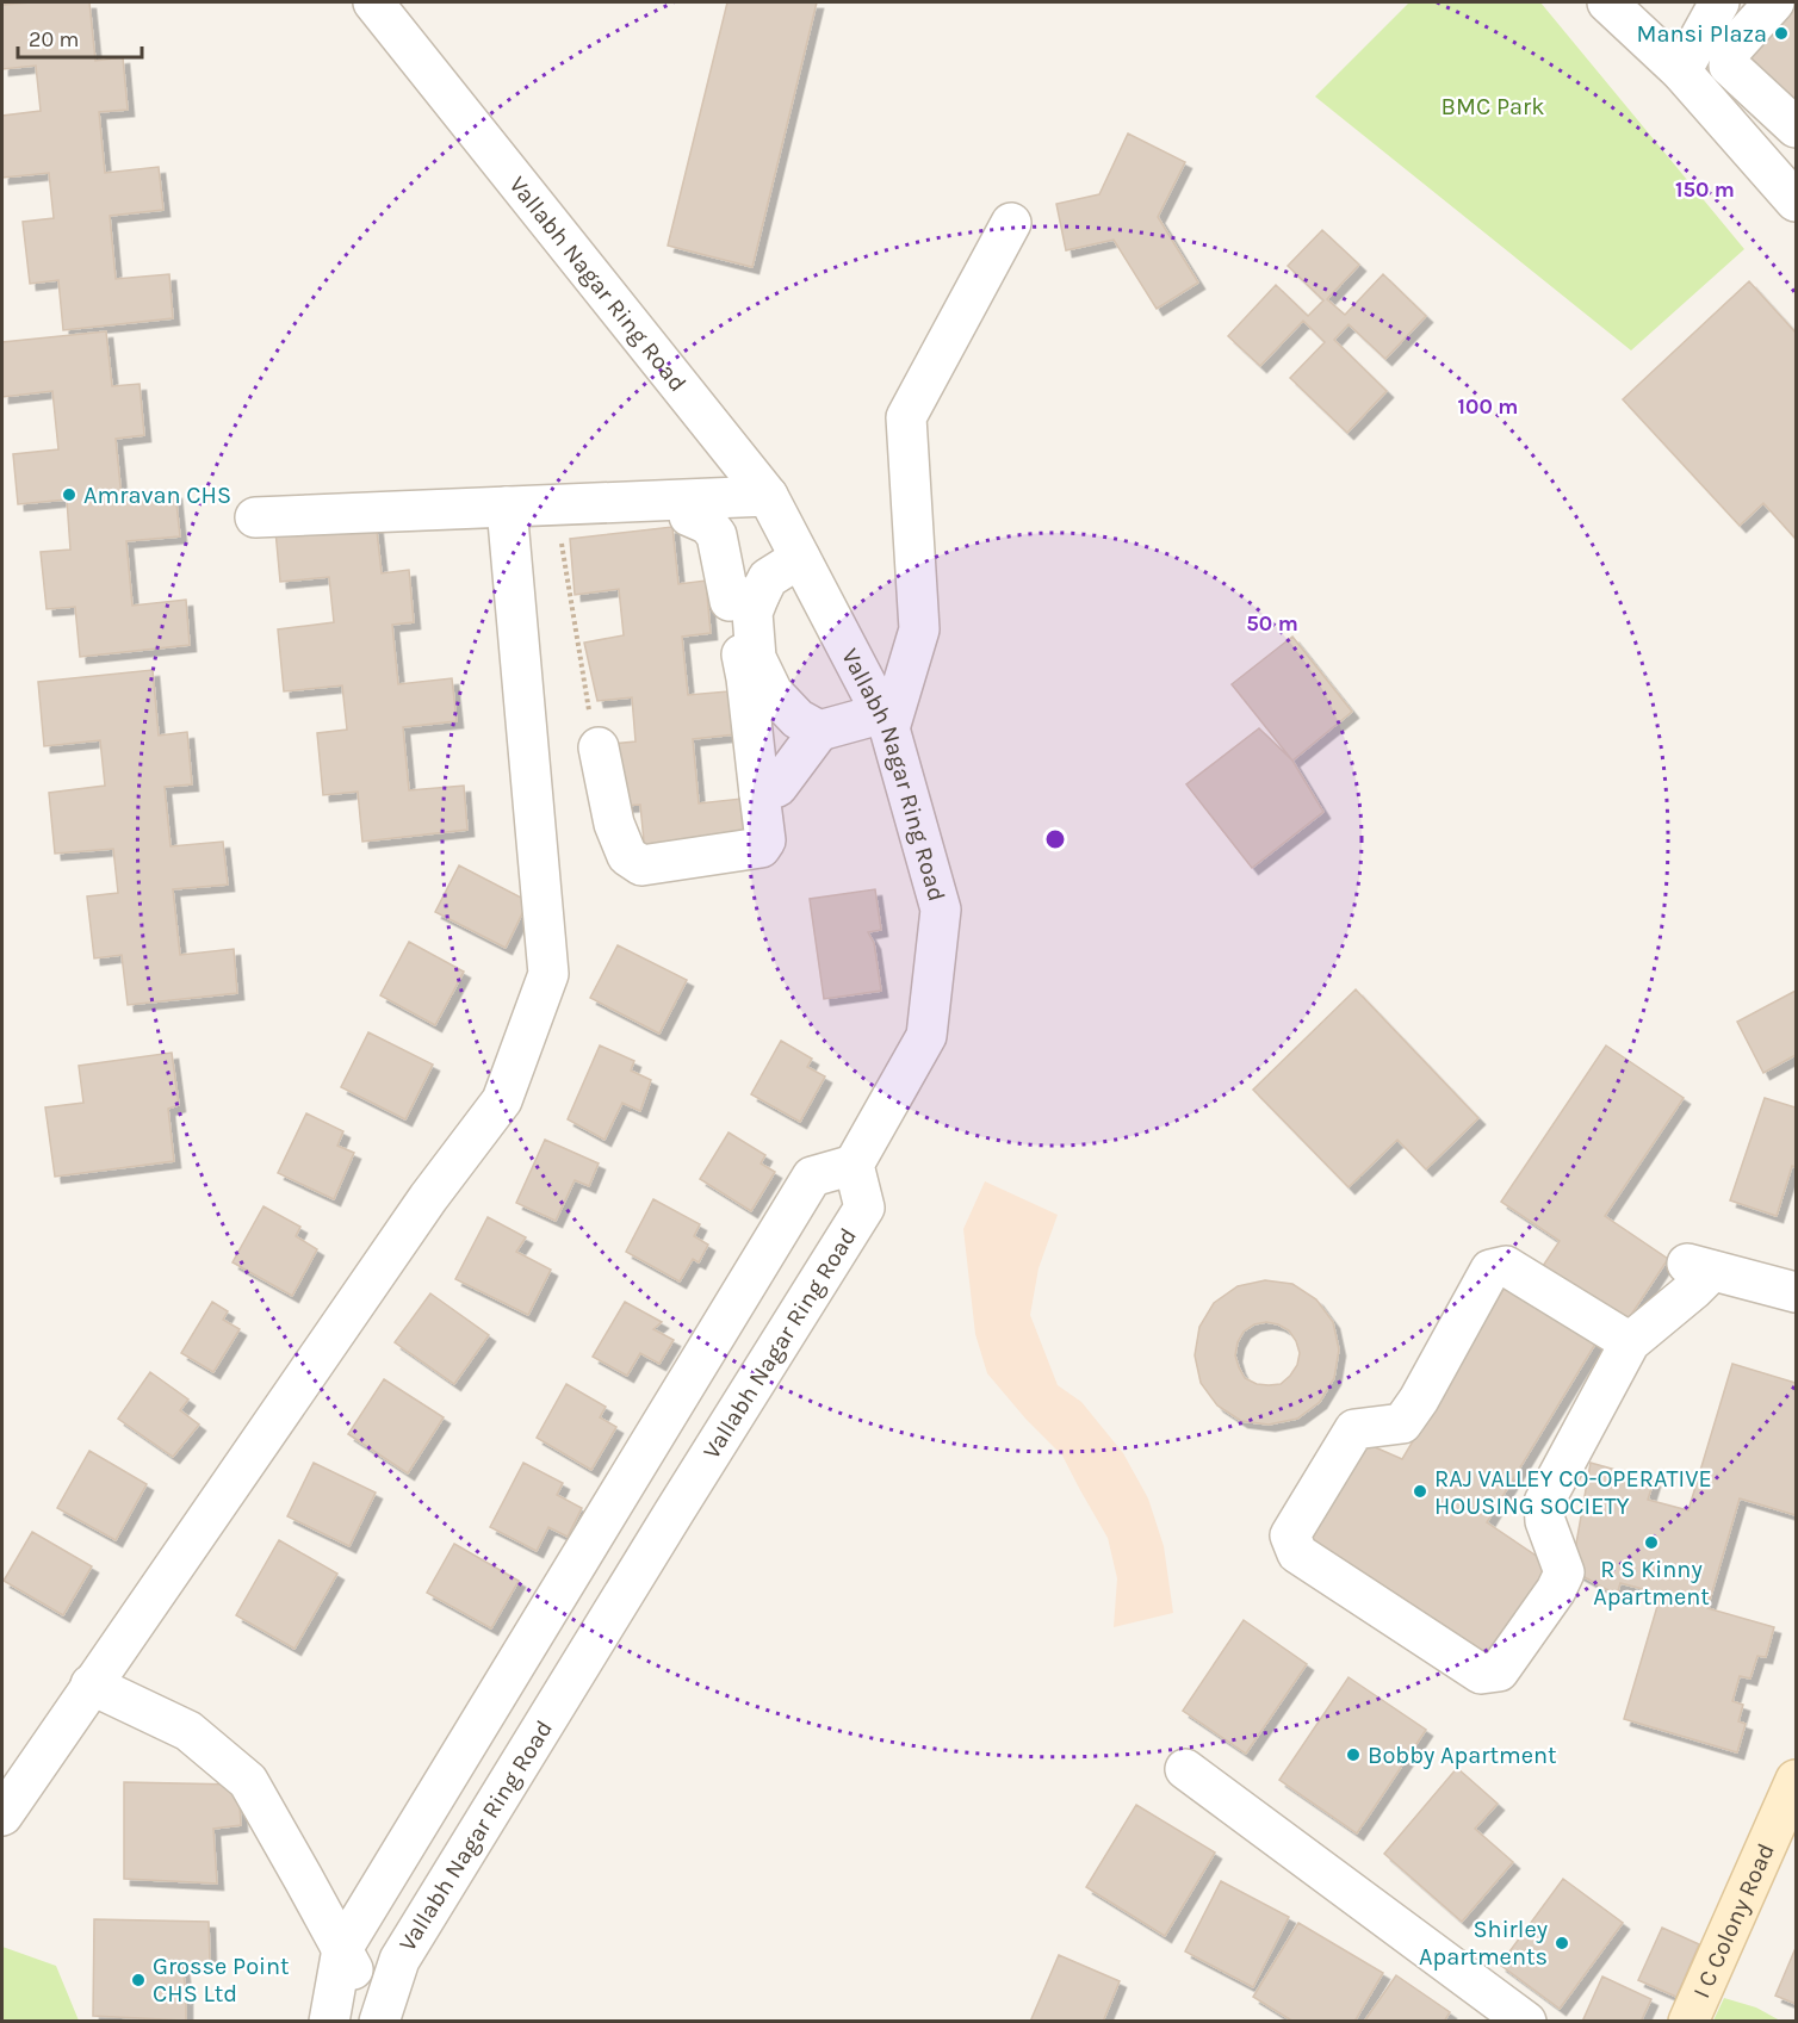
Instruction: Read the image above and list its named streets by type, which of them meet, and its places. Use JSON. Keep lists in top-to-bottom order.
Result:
{
  "streets": {
    "street": ["Vallabh Nagar Ring Road", "I C Colony Road"]
  },
  "parks": ["BMC Park"],
  "places": [
    "Mansi Plaza",
    "Amravan CHS",
    "RAJ VALLEY CO-OPERATIVE HOUSING SOCIETY",
    "R S Kinny Apartment",
    "Bobby Apartment",
    "Shirley Apartments",
    "Grosse Point CHS Ltd"
  ],
  "scale_bar": "20 m",
  "rings": ["150 m", "100 m", "50 m"]
}
